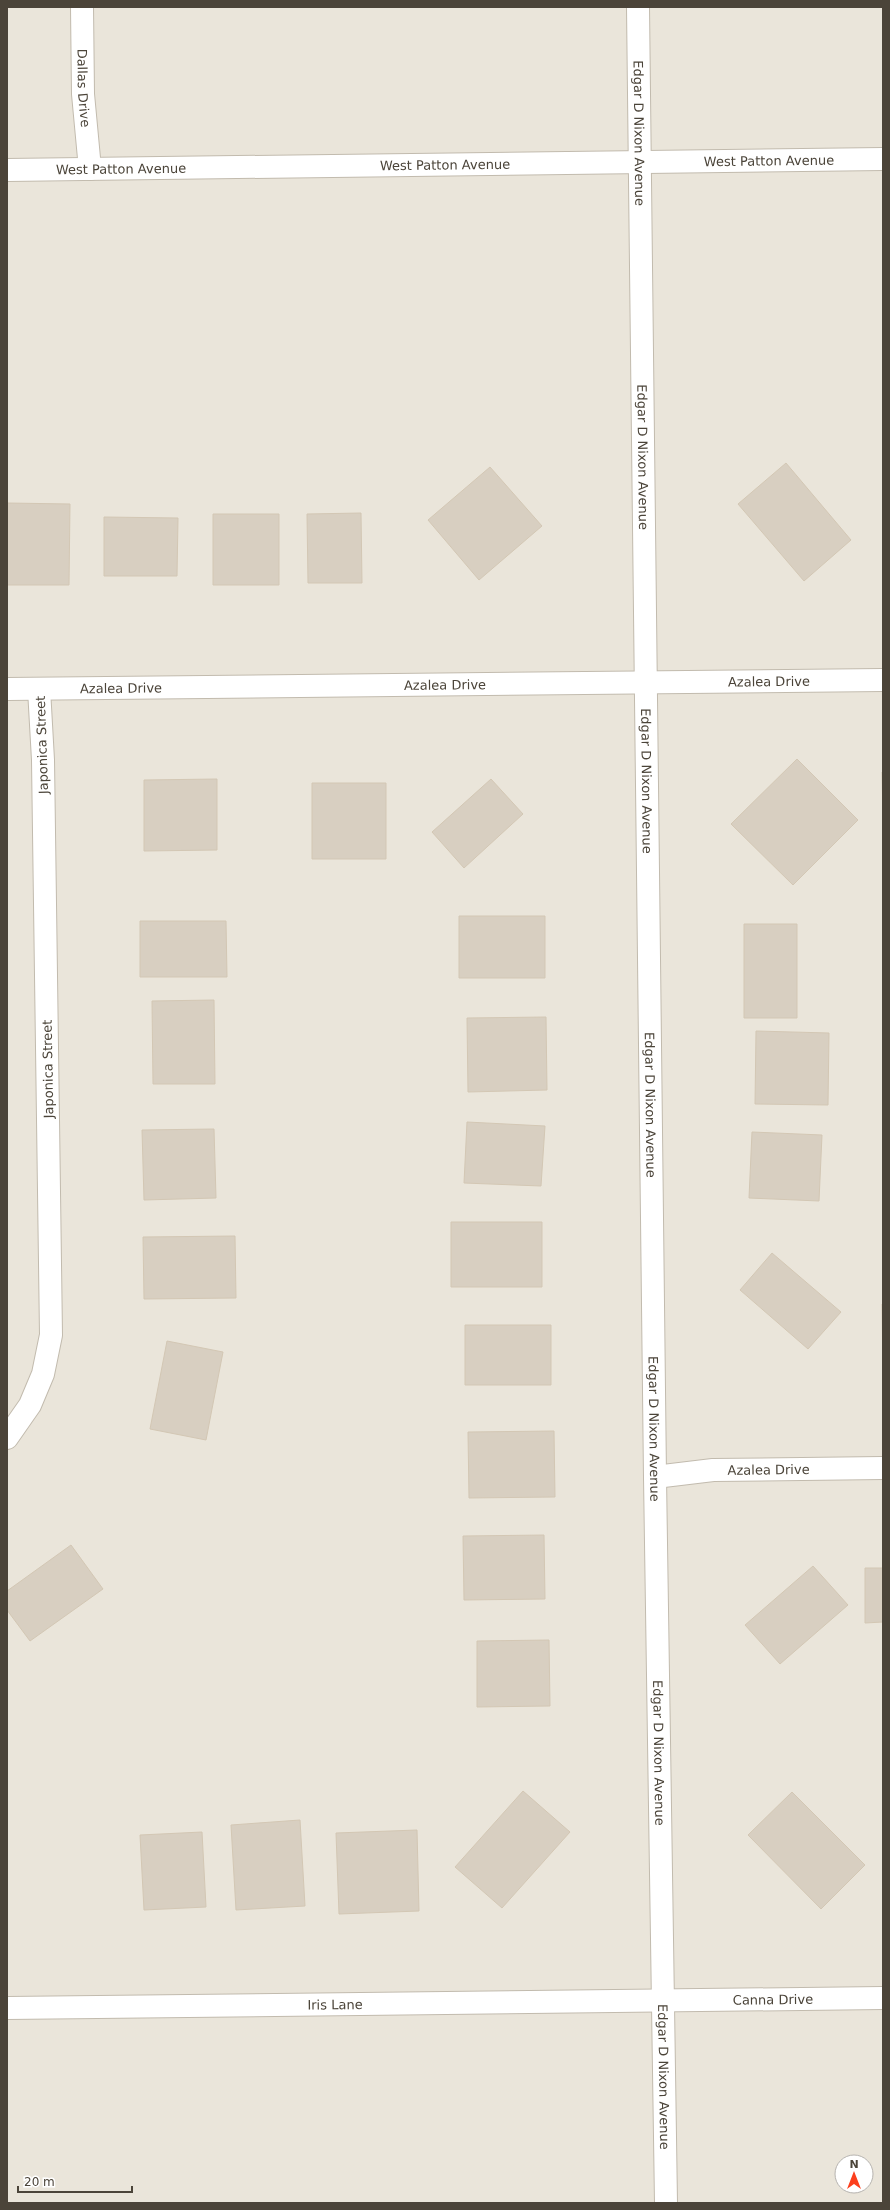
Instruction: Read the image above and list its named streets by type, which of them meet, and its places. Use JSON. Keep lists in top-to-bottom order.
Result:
{
  "streets": {
    "street": [
      "Dallas Drive",
      "Edgar D Nixon Avenue",
      "West Patton Avenue",
      "Azalea Drive",
      "Japonica Street",
      "Canna Drive",
      "Iris Lane"
    ]
  },
  "crossings": [
    ["Dallas Drive", "West Patton Avenue"],
    ["Edgar D Nixon Avenue", "West Patton Avenue"],
    ["Edgar D Nixon Avenue", "Azalea Drive"],
    ["Edgar D Nixon Avenue", "Canna Drive"],
    ["Edgar D Nixon Avenue", "Iris Lane"],
    ["Azalea Drive", "Japonica Street"],
    ["Canna Drive", "Iris Lane"]
  ],
  "scale_bar": "20 m",
  "north": "top"
}
